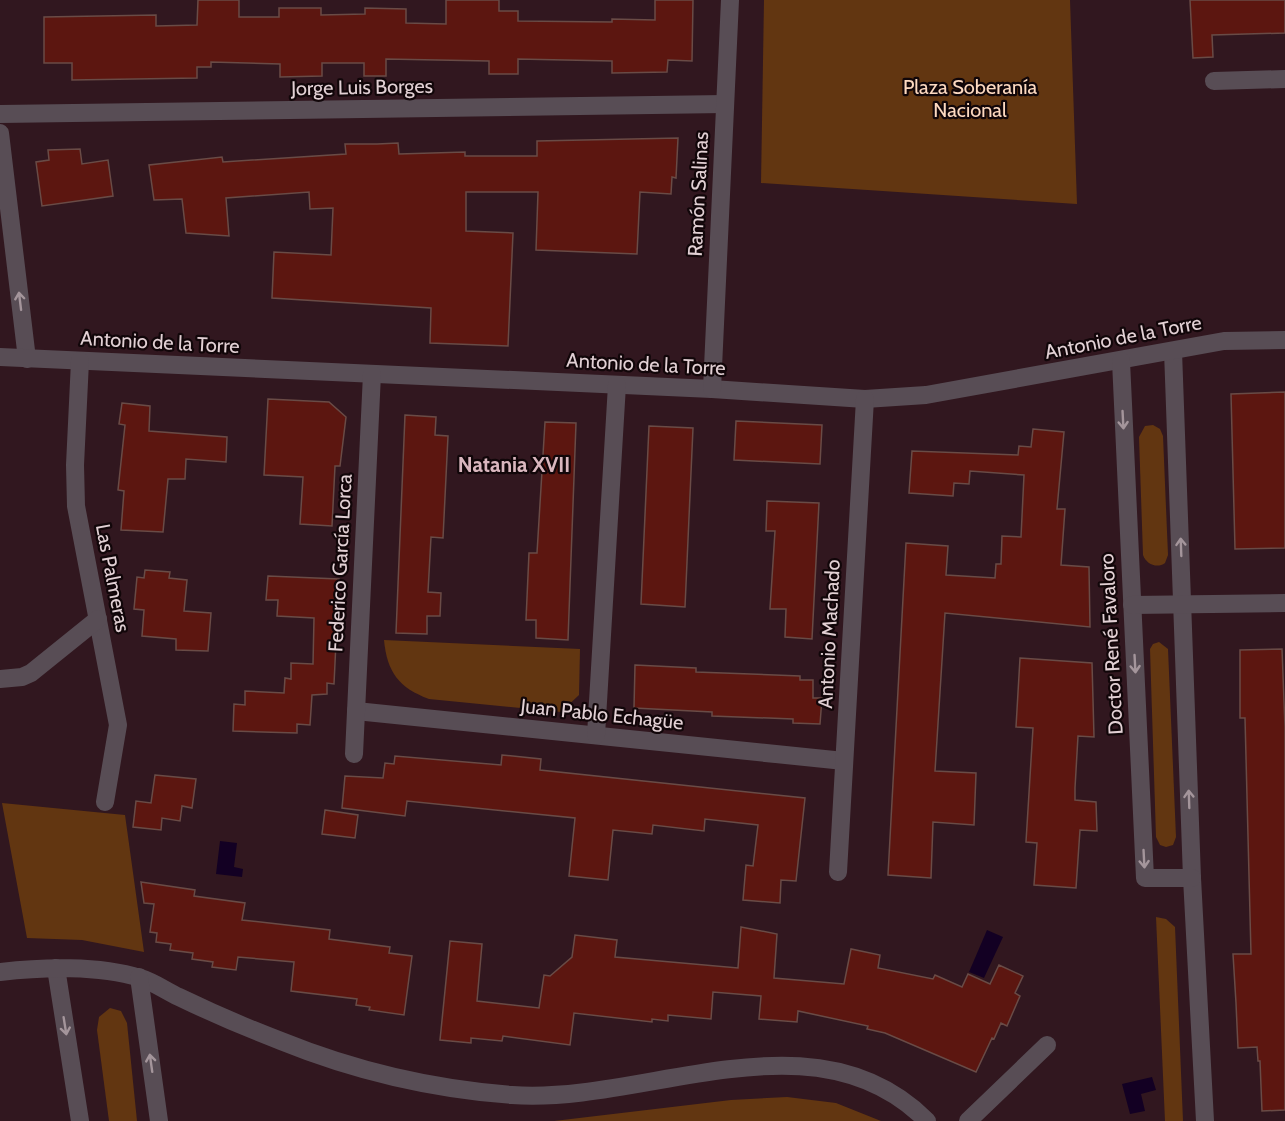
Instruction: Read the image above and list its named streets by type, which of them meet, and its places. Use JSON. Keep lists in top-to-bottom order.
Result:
{
  "streets": {
    "street": [
      "Jorge Luis Borges",
      "Ramón Salinas",
      "Antonio de la Torre",
      "Federico García Lorca",
      "Las Palmeras",
      "Antonio Machado",
      "Doctor René Favaloro",
      "Juan Pablo Echagüe"
    ]
  },
  "crossings": [
    ["Jorge Luis Borges", "Ramón Salinas"],
    ["Ramón Salinas", "Antonio de la Torre"],
    ["Antonio de la Torre", "Federico García Lorca"],
    ["Antonio de la Torre", "Las Palmeras"],
    ["Antonio de la Torre", "Antonio Machado"],
    ["Antonio de la Torre", "Doctor René Favaloro"],
    ["Federico García Lorca", "Juan Pablo Echagüe"],
    ["Antonio Machado", "Juan Pablo Echagüe"]
  ],
  "districts": ["Natania XVII"],
  "parks": ["Plaza Soberanía Nacional"]
}
